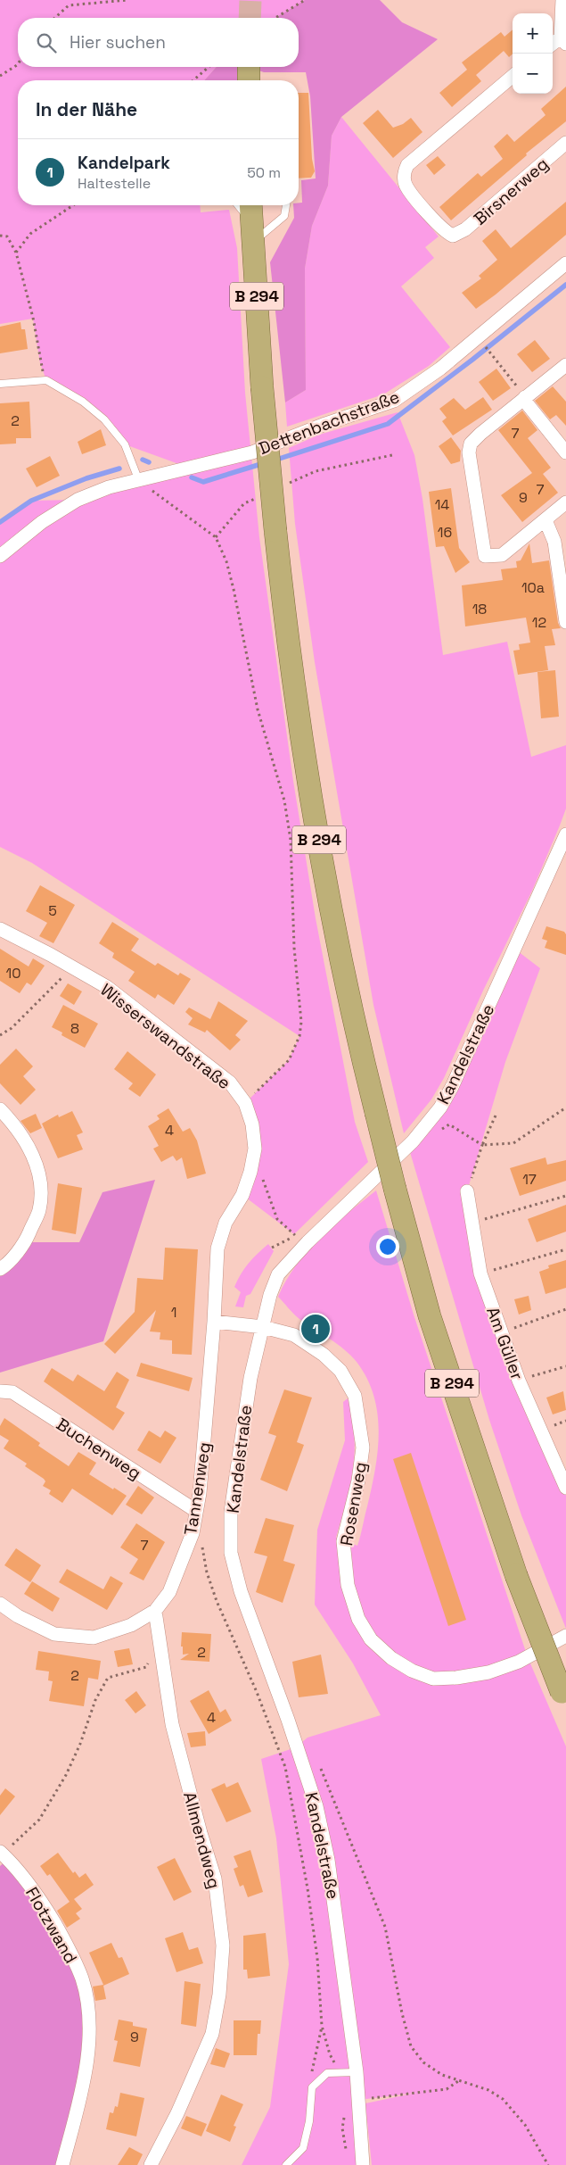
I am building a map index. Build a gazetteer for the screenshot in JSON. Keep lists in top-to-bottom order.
{
  "streets": {
    "highway": ["B 294"],
    "street": [
      "Birsnerweg",
      "Dettenbachstraße",
      "Wisserswandstraße",
      "Kandelstraße",
      "Am Güller",
      "Buchenweg",
      "Tannenweg",
      "Rosenweg",
      "Allmendweg",
      "Flotzwand"
    ]
  },
  "crossings": [
    ["Wisserswandstraße", "Tannenweg"],
    ["Wisserswandstraße", "Rosenweg"],
    ["Kandelstraße", "Rosenweg"],
    ["Buchenweg", "Tannenweg"],
    ["Tannenweg", "Rosenweg"],
    ["Tannenweg", "Allmendweg"]
  ],
  "house_numbers": [
    "2",
    "7",
    "7",
    "9",
    "14",
    "16",
    "10a",
    "18",
    "12",
    "5",
    "10",
    "8",
    "4",
    "17",
    "1",
    "7",
    "2",
    "2",
    "4",
    "9"
  ],
  "page": {
    "map_buttons": ["+", "−"],
    "search": "Hier suchen",
    "heading": "In der Nähe",
    "list": [
      {
        "mark": "1",
        "name": "Kandelpark",
        "note": "Haltestelle",
        "value": "50 m"
      }
    ],
    "pins": "1"
  }
}
